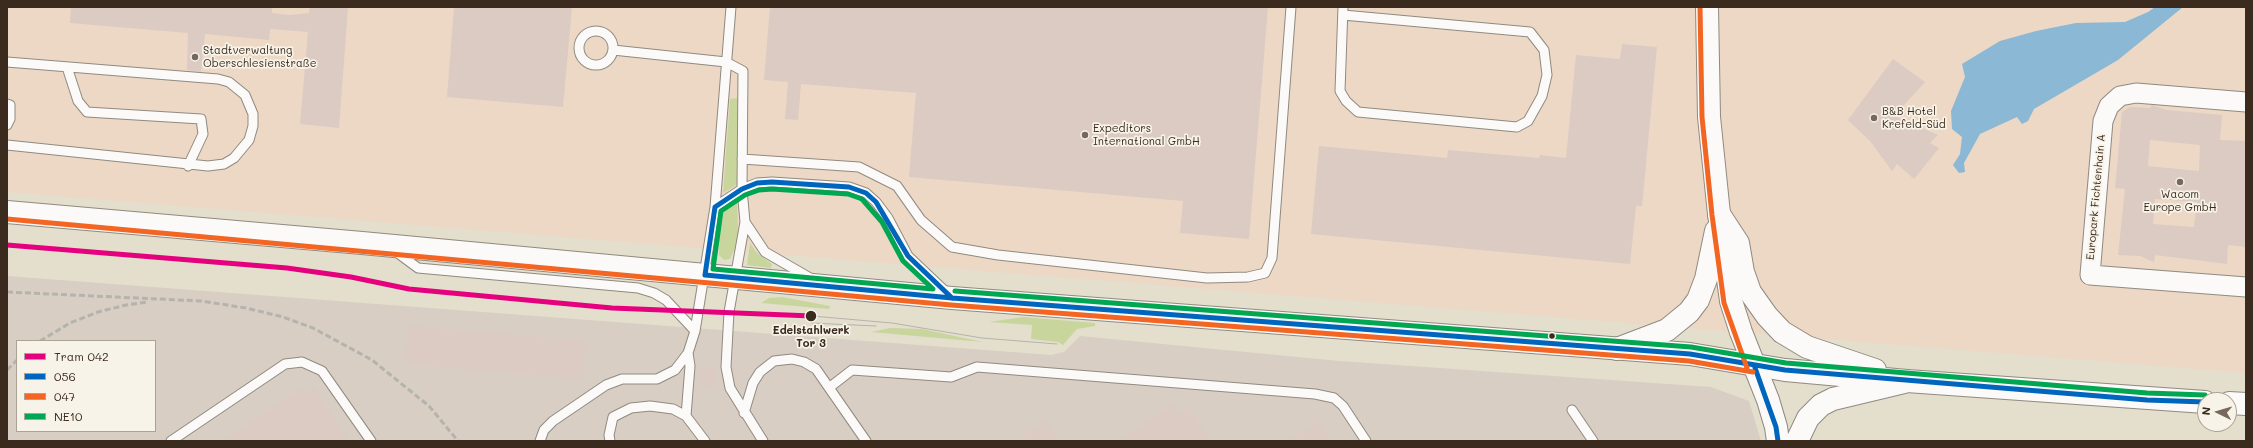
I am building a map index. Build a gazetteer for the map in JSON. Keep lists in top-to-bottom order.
{
  "streets": {
    "street": ["Europark Fichtenhain A"]
  },
  "places": [
    "Stadtverwaltung Oberschlesienstraße",
    "B&B Hotel Krefeld-Süd",
    "Expeditors International GmbH",
    "Wacom Europe GmbH",
    "Edelstahlwerk Tor 3"
  ],
  "lines": [
    "transit line 047",
    "transit line 056",
    "transit line NE10",
    "tram line 042"
  ],
  "legend": [
    "Tram 042",
    "056",
    "047",
    "NE10"
  ],
  "north": "left"
}
